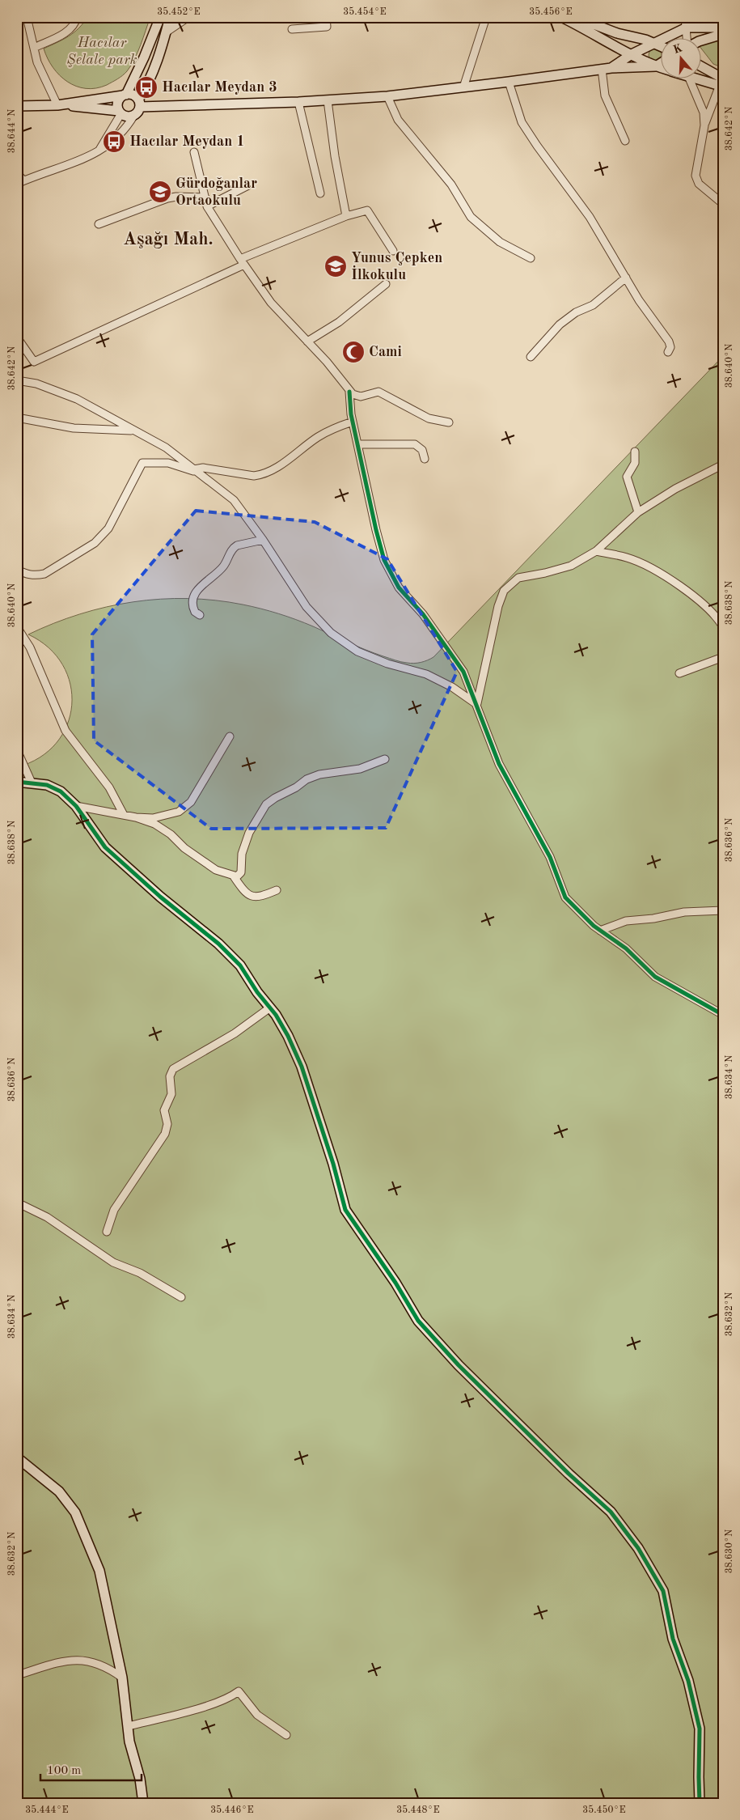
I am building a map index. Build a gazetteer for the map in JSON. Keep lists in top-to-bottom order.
{
  "districts": ["Aşağı Mah."],
  "parks": ["Hacılar Şelale park"],
  "places": {
    "bus stop": ["Hacılar Meydan 3", "Hacılar Meydan 1"],
    "school or university": ["Gürdoğanlar Ortaokulu", "Yunus Çepken İlkokulu"],
    "mosque": ["Cami"]
  },
  "scale_bar": "100 m",
  "north": "top",
  "coordinates": [
    "35.452°E",
    "35.454°E",
    "35.456°E",
    "38.642°N",
    "38.644°N",
    "38.640°N",
    "38.638°N",
    "38.636°N",
    "38.634°N",
    "38.632°N",
    "38.630°N",
    "35.444°E",
    "35.446°E",
    "35.448°E",
    "35.450°E"
  ]
}
